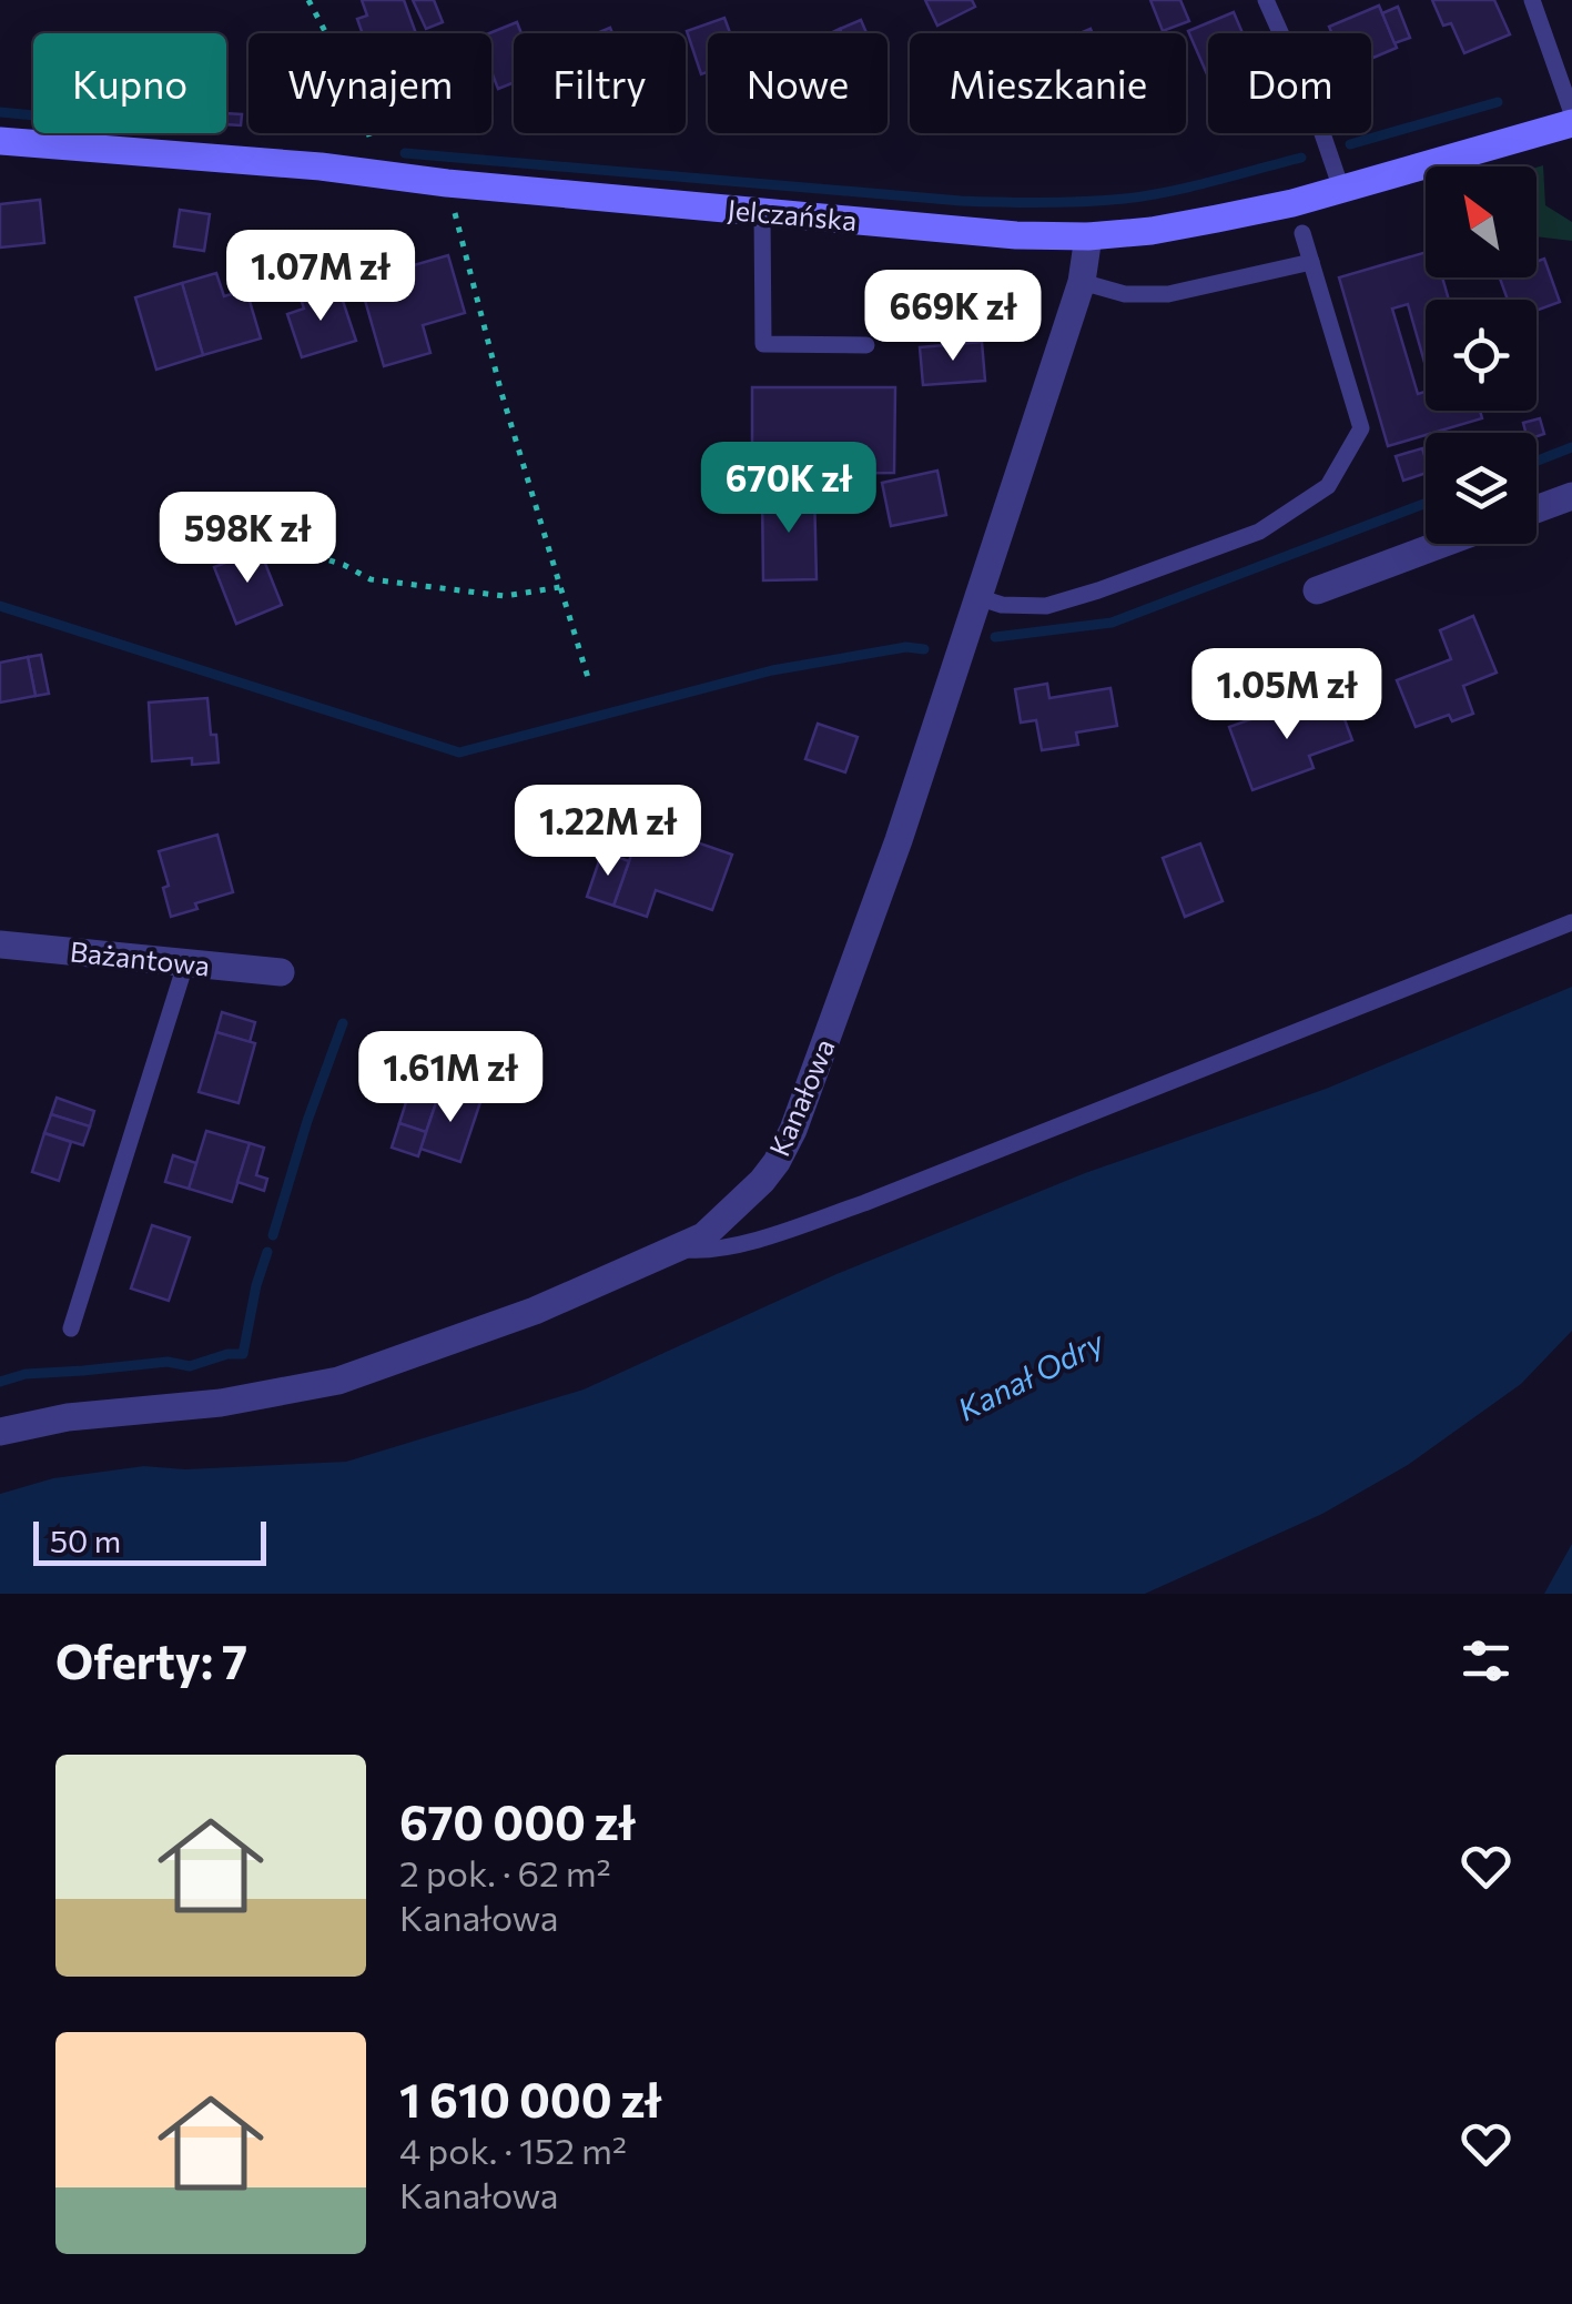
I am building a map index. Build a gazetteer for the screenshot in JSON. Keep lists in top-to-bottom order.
{
  "streets": {
    "main road": ["Jelczańska"],
    "street": ["Bażantowa", "Kanałowa"]
  },
  "crossings": [
    ["Jelczańska", "Kanałowa"]
  ],
  "water": ["Kanał Odry"],
  "scale_bar": "50 m",
  "north": "top left",
  "page": {
    "chip": [
      "Kupno",
      "Wynajem",
      "Filtry",
      "Nowe",
      "Mieszkanie",
      "Dom"
    ],
    "price": [
      "1.07M zł",
      "669K zł",
      "670K zł",
      "598K zł",
      "1.05M zł",
      "1.22M zł",
      "1.61M zł"
    ],
    "scale": "50 m",
    "heading": "Oferty: 7",
    "list": [
      {
        "name": "670 000 zł",
        "note": "2 pok. · 62 m² · Kanałowa"
      },
      {
        "name": "1 610 000 zł",
        "note": "4 pok. · 152 m² · Kanałowa"
      }
    ]
  }
}
